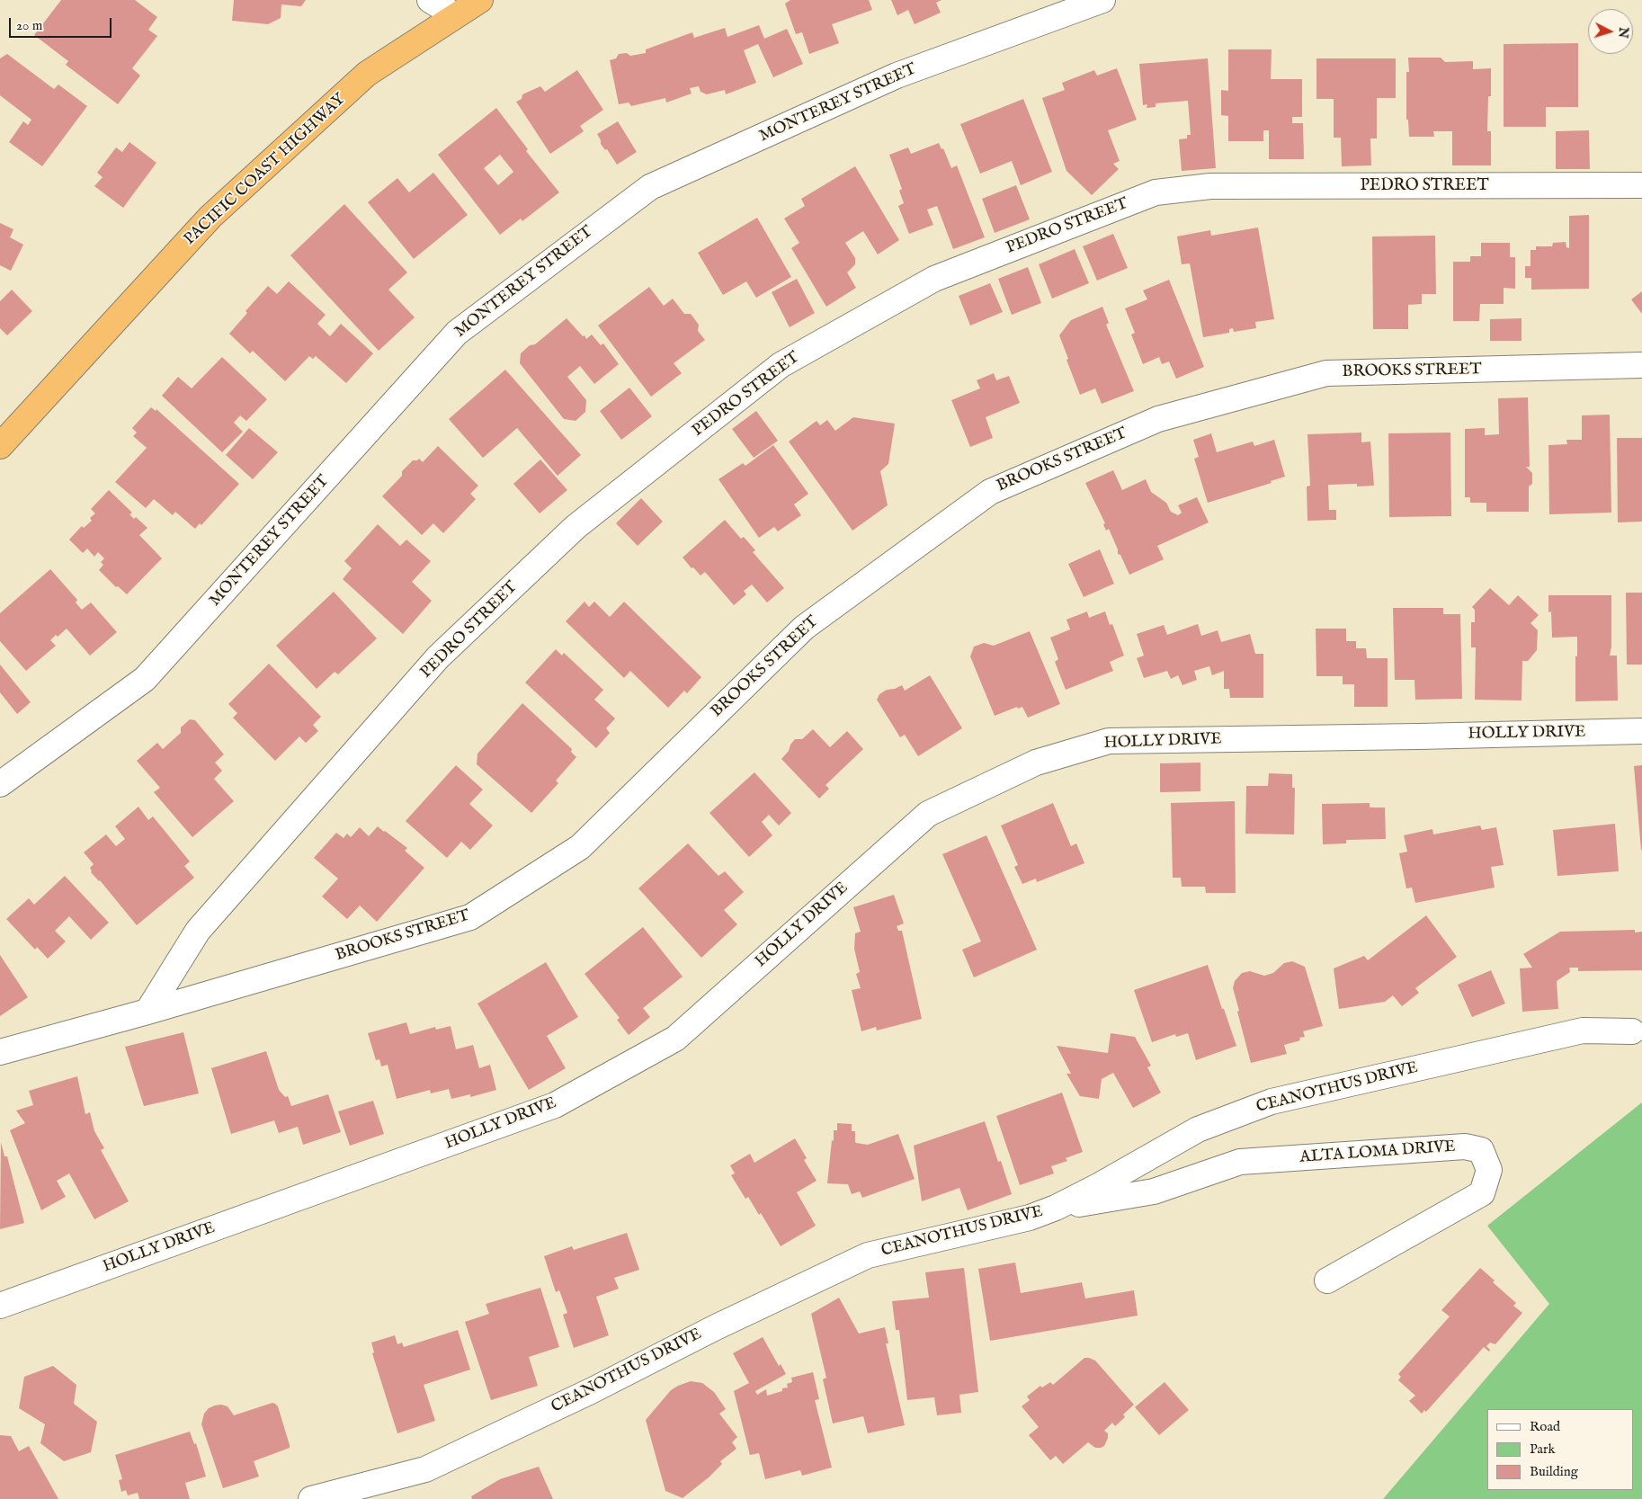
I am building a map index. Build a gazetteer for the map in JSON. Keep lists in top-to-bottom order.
{
  "streets": {
    "highway": ["PACIFIC COAST HIGHWAY"],
    "street": [
      "MONTEREY STREET",
      "PEDRO STREET",
      "BROOKS STREET",
      "HOLLY DRIVE",
      "CEANOTHUS DRIVE",
      "ALTA LOMA DRIVE"
    ]
  },
  "crossings": [
    ["PEDRO STREET", "BROOKS STREET"],
    ["CEANOTHUS DRIVE", "ALTA LOMA DRIVE"]
  ],
  "legend": ["Road", "Park", "Building"],
  "scale_bar": "20 m",
  "north": "right"
}
